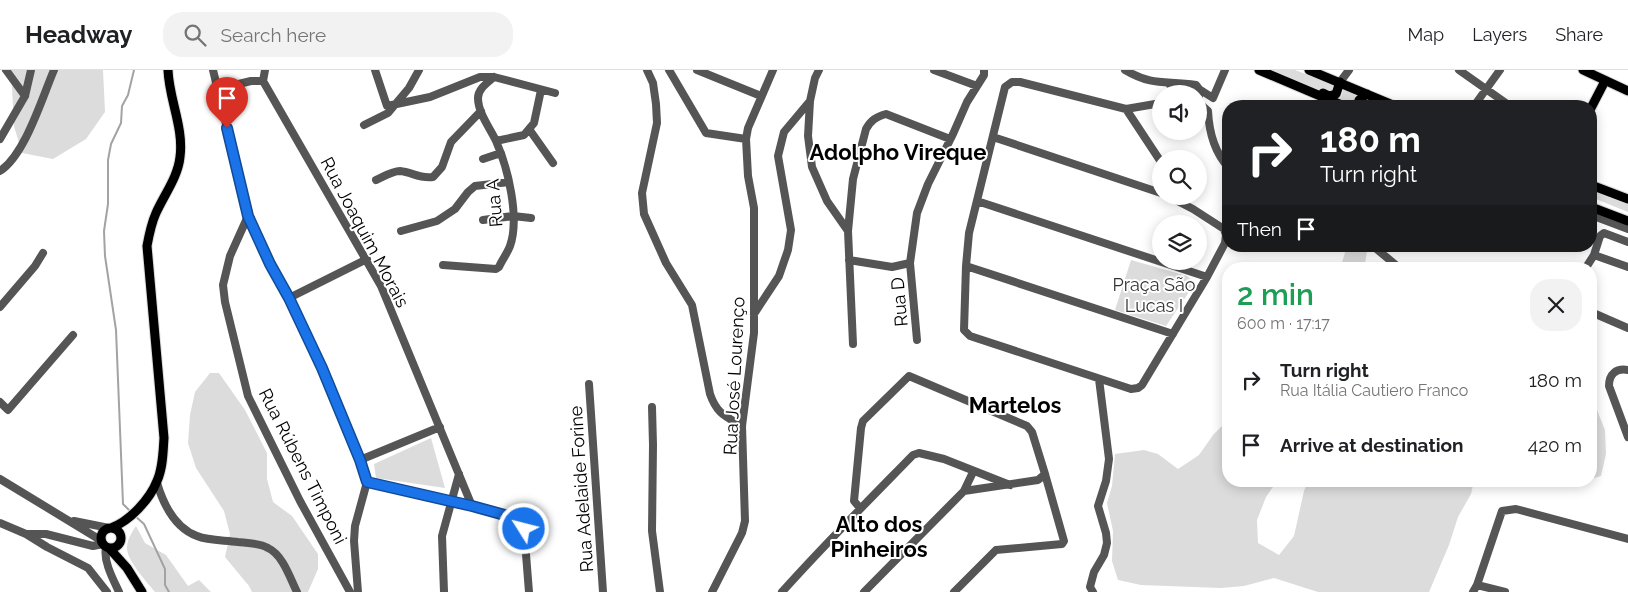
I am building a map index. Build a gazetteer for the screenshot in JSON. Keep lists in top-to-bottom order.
{
  "streets": {
    "street": [
      "Rua A",
      "Rua Joaquim Morais",
      "Rua D",
      "Rua José Lourenço",
      "Rua Rúbens Timponi",
      "Rua Adelaide Forine"
    ]
  },
  "districts": ["Adolpho Vireque", "Martelos", "Alto dos Pinheiros"],
  "parks": ["Praça São Lucas I"],
  "page": {
    "header": "Headway",
    "search": "Search here",
    "nav": ["Map", "Layers", "Share"],
    "turn": ["180 m", "Turn right"],
    "then": "Then",
    "heading": ["2 min", "600 m · 17:17"],
    "list": [
      {
        "name": "Turn right",
        "note": "Rua Itália Cautiero Franco",
        "value": "180 m"
      },
      {
        "name": "Arrive at destination",
        "value": "420 m"
      }
    ]
  }
}
